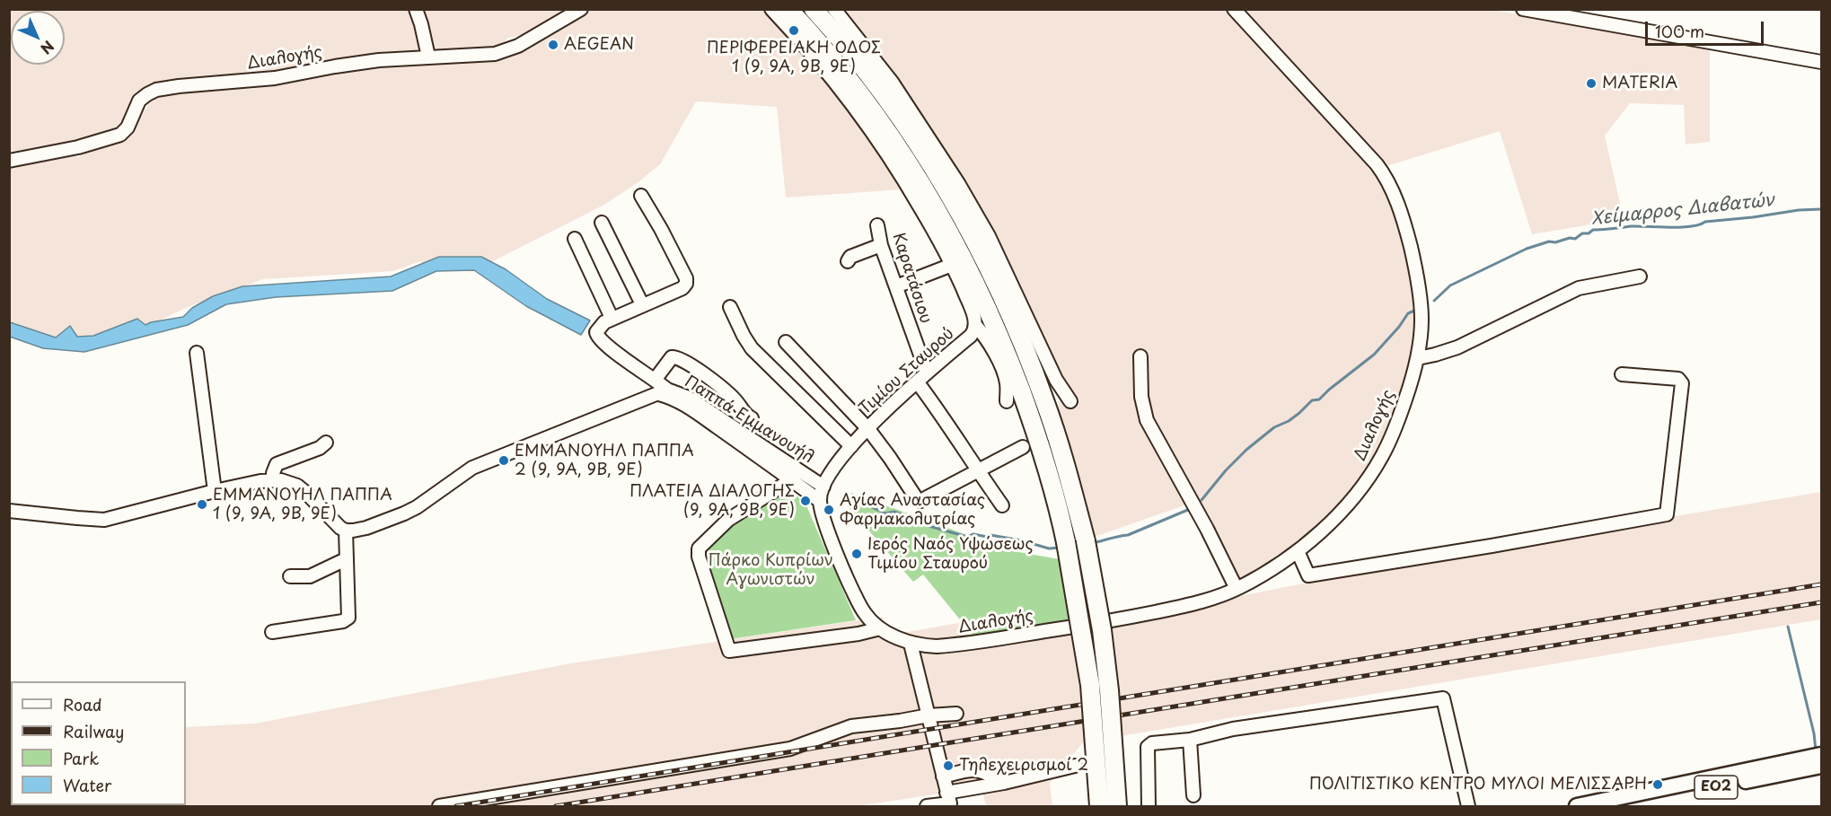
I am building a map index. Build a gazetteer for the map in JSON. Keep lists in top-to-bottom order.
{
  "streets": {
    "main road": ["ΕΟ2"],
    "street": [
      "Διαλογής",
      "Καρατάσιου",
      "Τιμίου Σταυρού",
      "Παππά Εμμανουήλ"
    ]
  },
  "crossings": [
    ["Διαλογής", "Τιμίου Σταυρού"],
    ["Καρατάσιου", "Τιμίου Σταυρού"],
    ["Τιμίου Σταυρού", "Παππά Εμμανουήλ"]
  ],
  "water": ["Χείμαρρος Διαβατών"],
  "parks": ["Πάρκο Κυπρίων Αγωνιστών"],
  "places": [
    "ΠΕΡΙΦΕΡΕΙΑΚΗ ΟΔΟΣ 1 (9, 9Α, 9Β, 9Ε)",
    "AEGEAN",
    "MATERIA",
    "ΕΜΜΑΝΟΥΗΛ ΠΑΠΠΑ 2 (9, 9Α, 9Β, 9Ε)",
    "ΠΛΑΤΕΙΑ ΔΙΑΛΟΓΗΣ (9, 9Α, 9Β, 9Ε)",
    "ΕΜΜΑΝΟΥΗΛ ΠΑΠΠΑ 1 (9, 9Α, 9Β, 9Ε)",
    "Αγίας Αναστασίας Φαρμακολυτρίας",
    "Ιερός Ναός Υψώσεως Τιμίου Σταυρού",
    "Τηλεχειρισμοί 2",
    "ΠΟΛΙΤΙΣΤΙΚΟ ΚΕΝΤΡΟ ΜΥΛΟΙ ΜΕΛΙΣΣΑΡΗ"
  ],
  "legend": [
    "Road",
    "Railway",
    "Park",
    "Water"
  ],
  "scale_bar": "100 m",
  "north": "bottom right"
}
